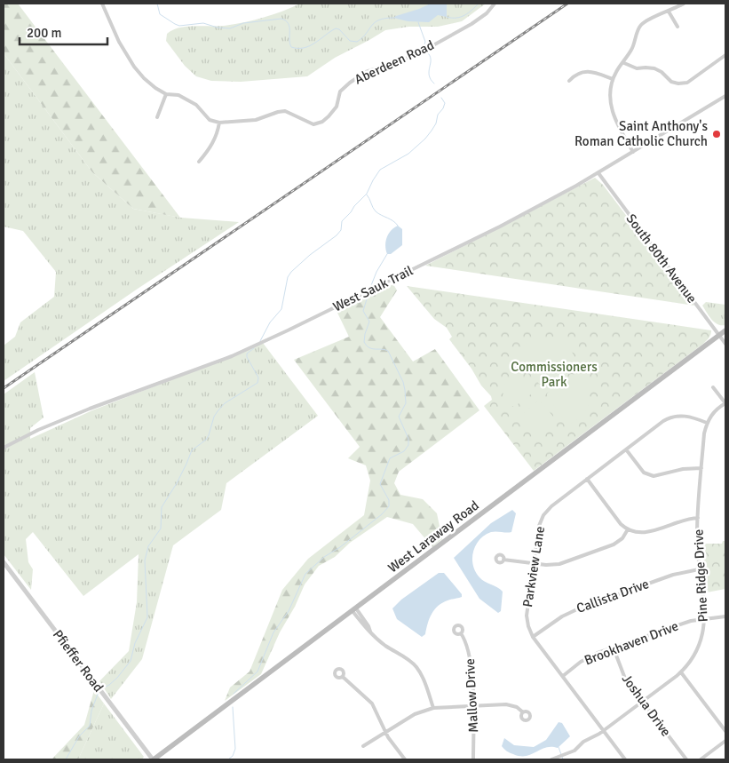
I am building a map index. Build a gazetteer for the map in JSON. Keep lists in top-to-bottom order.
{
  "streets": {
    "main road": ["West Laraway Road"],
    "street": [
      "Aberdeen Road",
      "South 80th Avenue",
      "West Sauk Trail",
      "Parkview Lane",
      "Pine Ridge Drive",
      "Callista Drive",
      "Brookhaven Drive",
      "Pfieffer Road",
      "Mallow Drive",
      "Joshua Drive"
    ]
  },
  "crossings": [
    ["South 80th Avenue", "West Sauk Trail"],
    ["South 80th Avenue", "West Laraway Road"],
    ["West Laraway Road", "Pfieffer Road"],
    ["Parkview Lane", "Pine Ridge Drive"],
    ["Parkview Lane", "Callista Drive"],
    ["Parkview Lane", "Brookhaven Drive"],
    ["Pine Ridge Drive", "Callista Drive"],
    ["Pine Ridge Drive", "Brookhaven Drive"],
    ["Pine Ridge Drive", "Joshua Drive"],
    ["Brookhaven Drive", "Joshua Drive"]
  ],
  "parks": ["Commissioners Park"],
  "places": ["Saint Anthony's Roman Catholic Church"],
  "scale_bar": "200 m"
}
